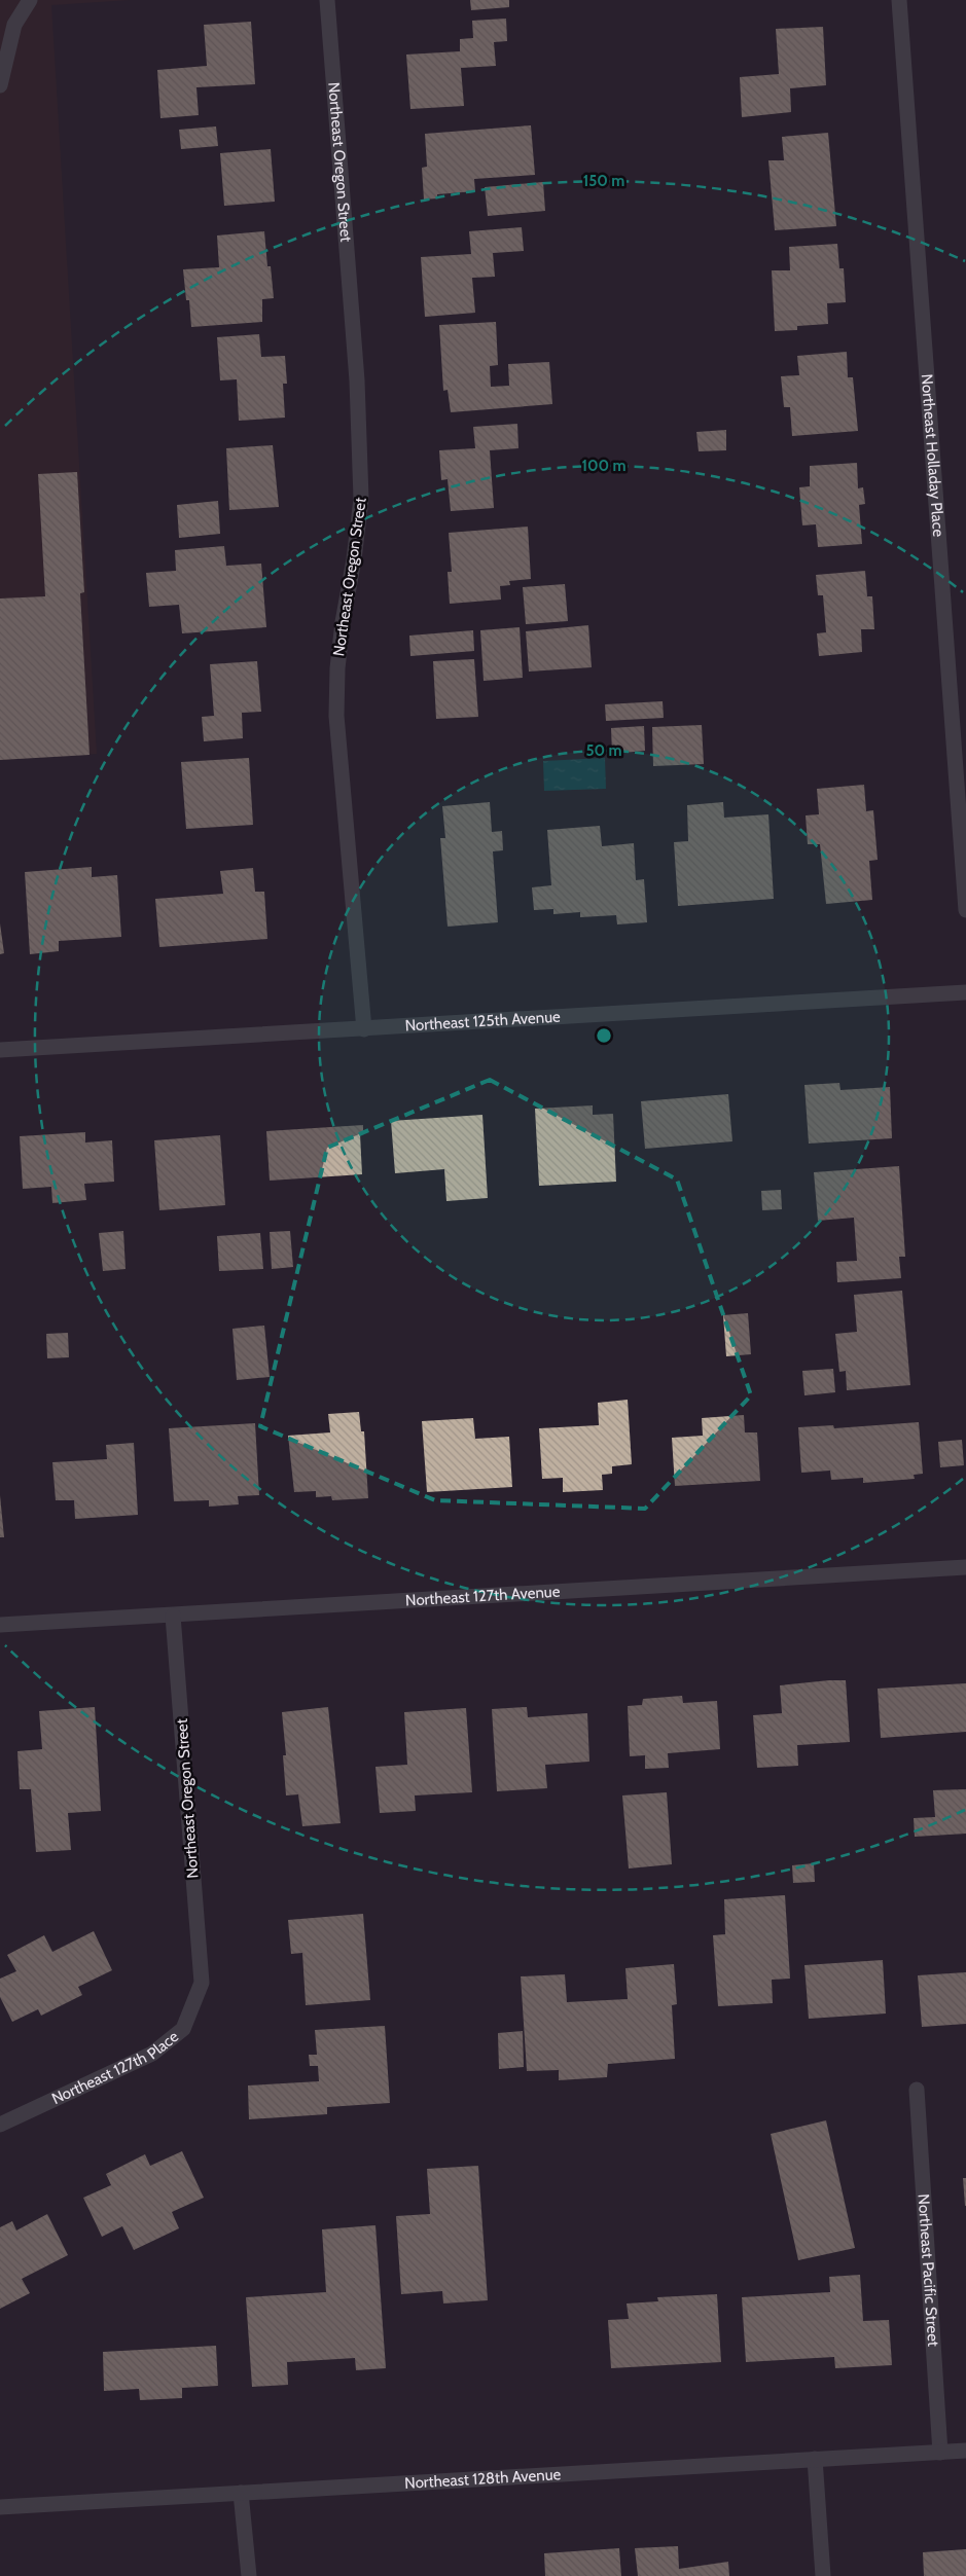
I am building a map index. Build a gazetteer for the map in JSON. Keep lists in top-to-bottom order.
{
  "streets": {
    "street": [
      "Northeast Oregon Street",
      "Northeast Holladay Place",
      "Northeast 125th Avenue",
      "Northeast 127th Avenue",
      "Northeast 127th Place",
      "Northeast Pacific Street",
      "Northeast 128th Avenue"
    ]
  },
  "crossings": [
    ["Northeast Oregon Street", "Northeast 125th Avenue"],
    ["Northeast Oregon Street", "Northeast 127th Avenue"],
    ["Northeast Oregon Street", "Northeast 127th Place"],
    ["Northeast Pacific Street", "Northeast 128th Avenue"]
  ],
  "rings": ["150 m", "100 m", "50 m"]
}
